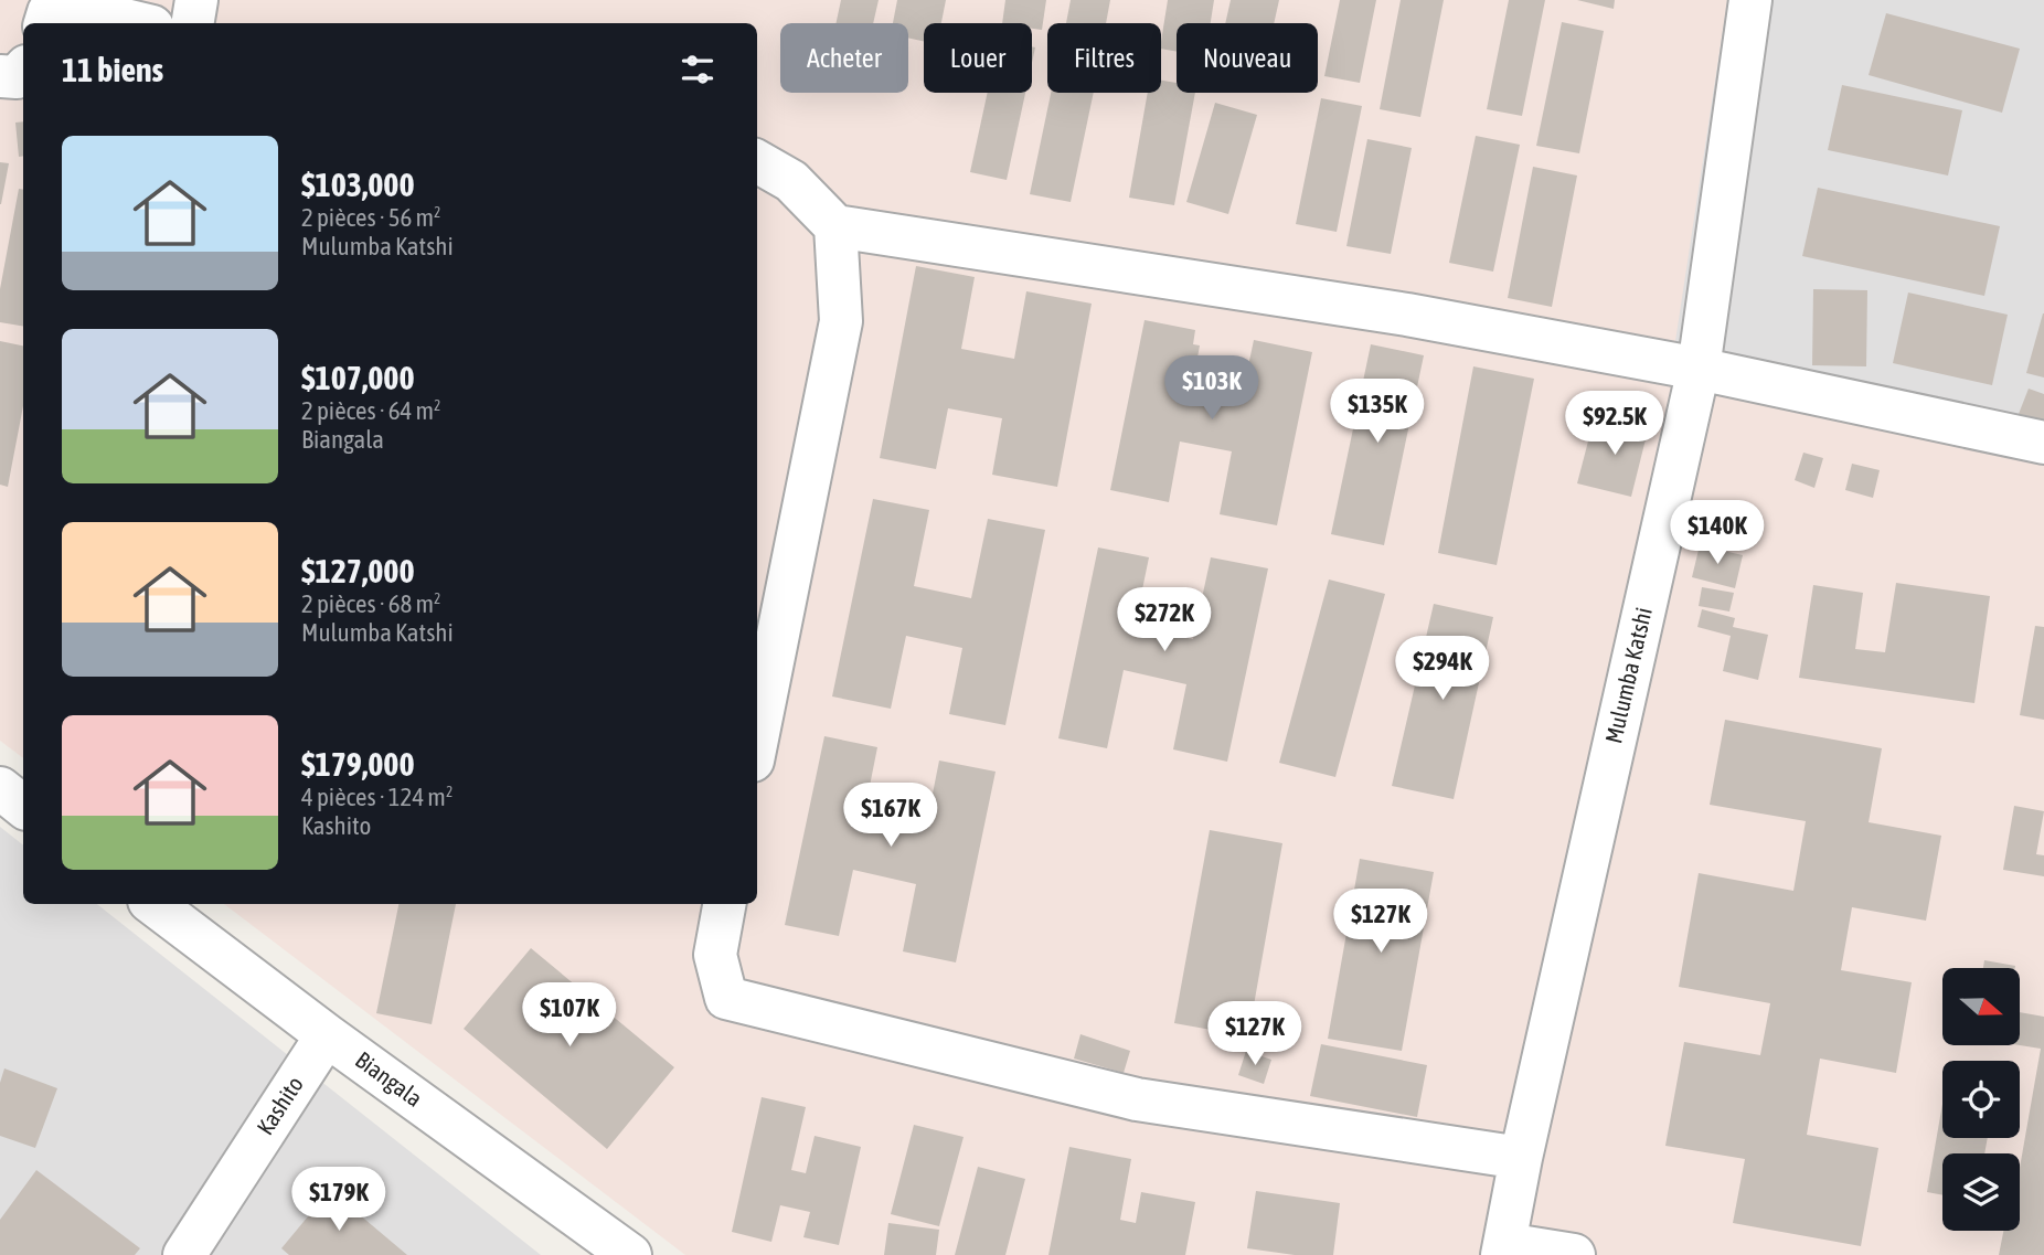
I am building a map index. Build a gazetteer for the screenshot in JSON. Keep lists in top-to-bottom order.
{
  "streets": {
    "street": ["Mulumba Katshi", "Biangala", "Kashito"]
  },
  "crossings": [
    ["Biangala", "Kashito"]
  ],
  "north": "right",
  "page": {
    "chip": [
      "Acheter",
      "Louer",
      "Filtres",
      "Nouveau"
    ],
    "heading": "11 biens",
    "list": [
      {
        "name": "$103,000",
        "note": "2 pièces · 56 m² · Mulumba Katshi"
      },
      {
        "name": "$107,000",
        "note": "2 pièces · 64 m² · Biangala"
      },
      {
        "name": "$127,000",
        "note": "2 pièces · 68 m² · Mulumba Katshi"
      },
      {
        "name": "$179,000",
        "note": "4 pièces · 124 m² · Kashito"
      }
    ],
    "price": [
      "$103K",
      "$135K",
      "$92.5K",
      "$140K",
      "$272K",
      "$294K",
      "$167K",
      "$127K",
      "$107K",
      "$127K",
      "$179K"
    ]
  }
}
